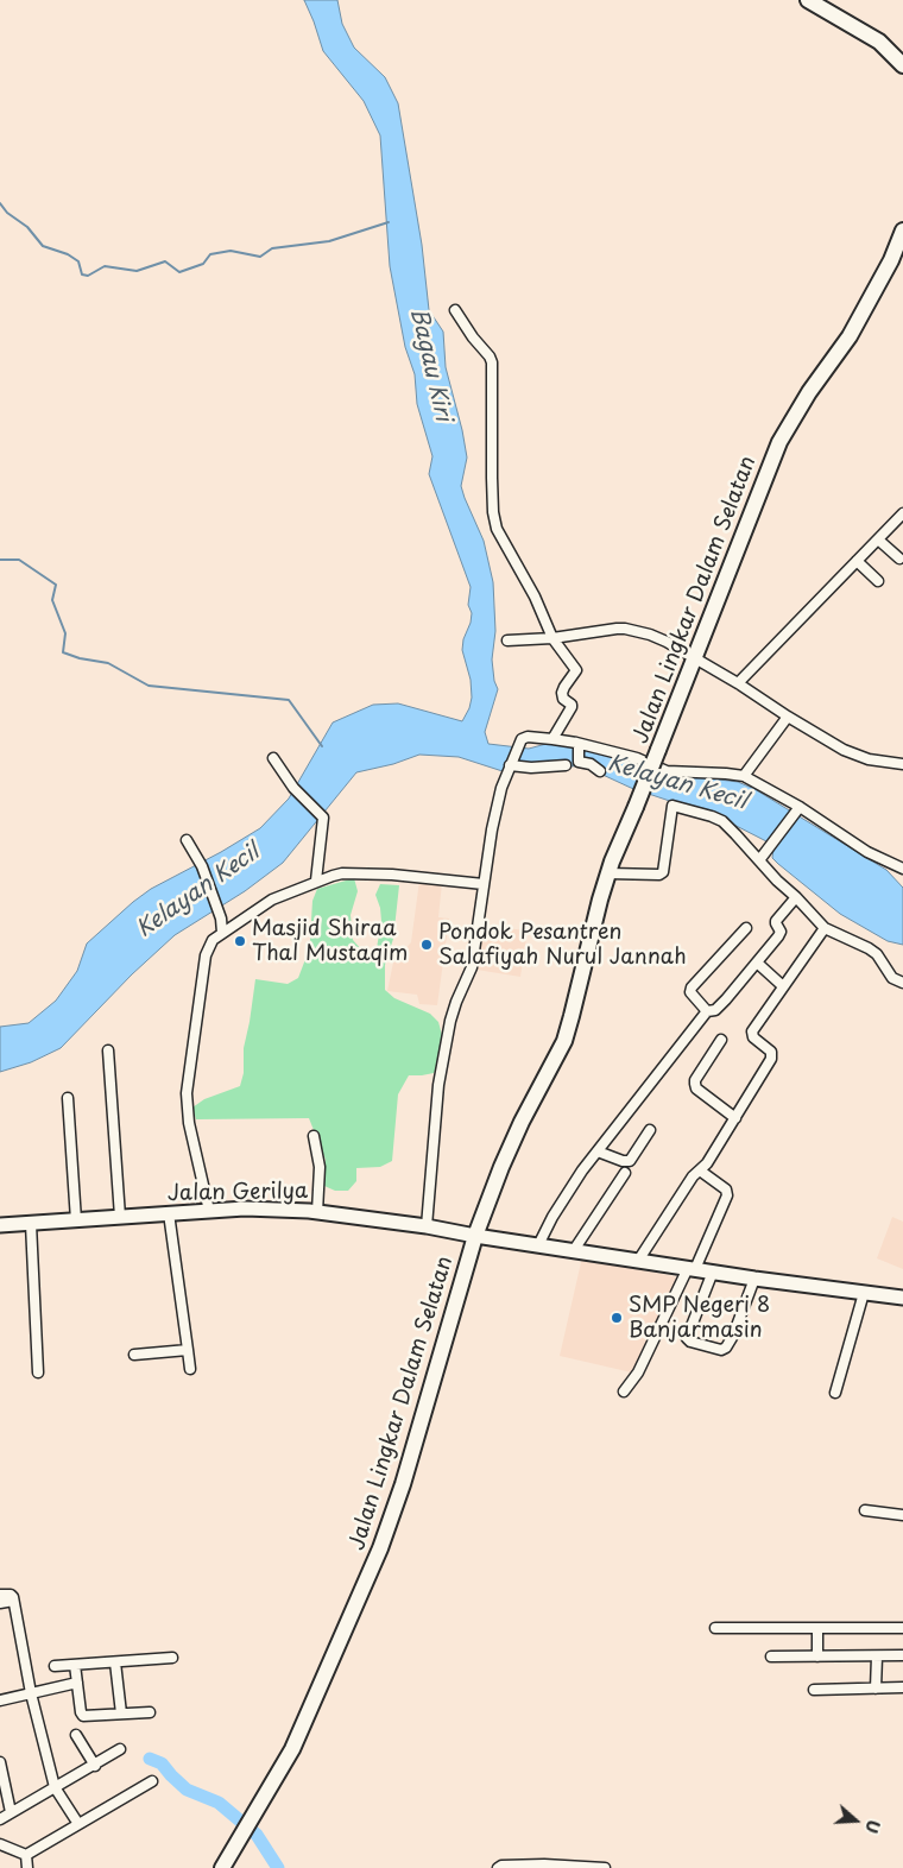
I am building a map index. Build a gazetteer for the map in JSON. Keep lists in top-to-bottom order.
{
  "streets": {
    "main road": ["Jalan Lingkar Dalam Selatan"],
    "street": ["Jalan Gerilya"]
  },
  "crossings": [
    ["Jalan Lingkar Dalam Selatan", "Jalan Gerilya"]
  ],
  "water": ["Bagau Kiri", "Kelayan Kecil"],
  "places": ["Masjid Shiraa Thal Mustaqim", "Pondok Pesantren Salafiyah Nurul Jannah", "SMP Negeri 8 Banjarmasin"],
  "north": "right"
}
